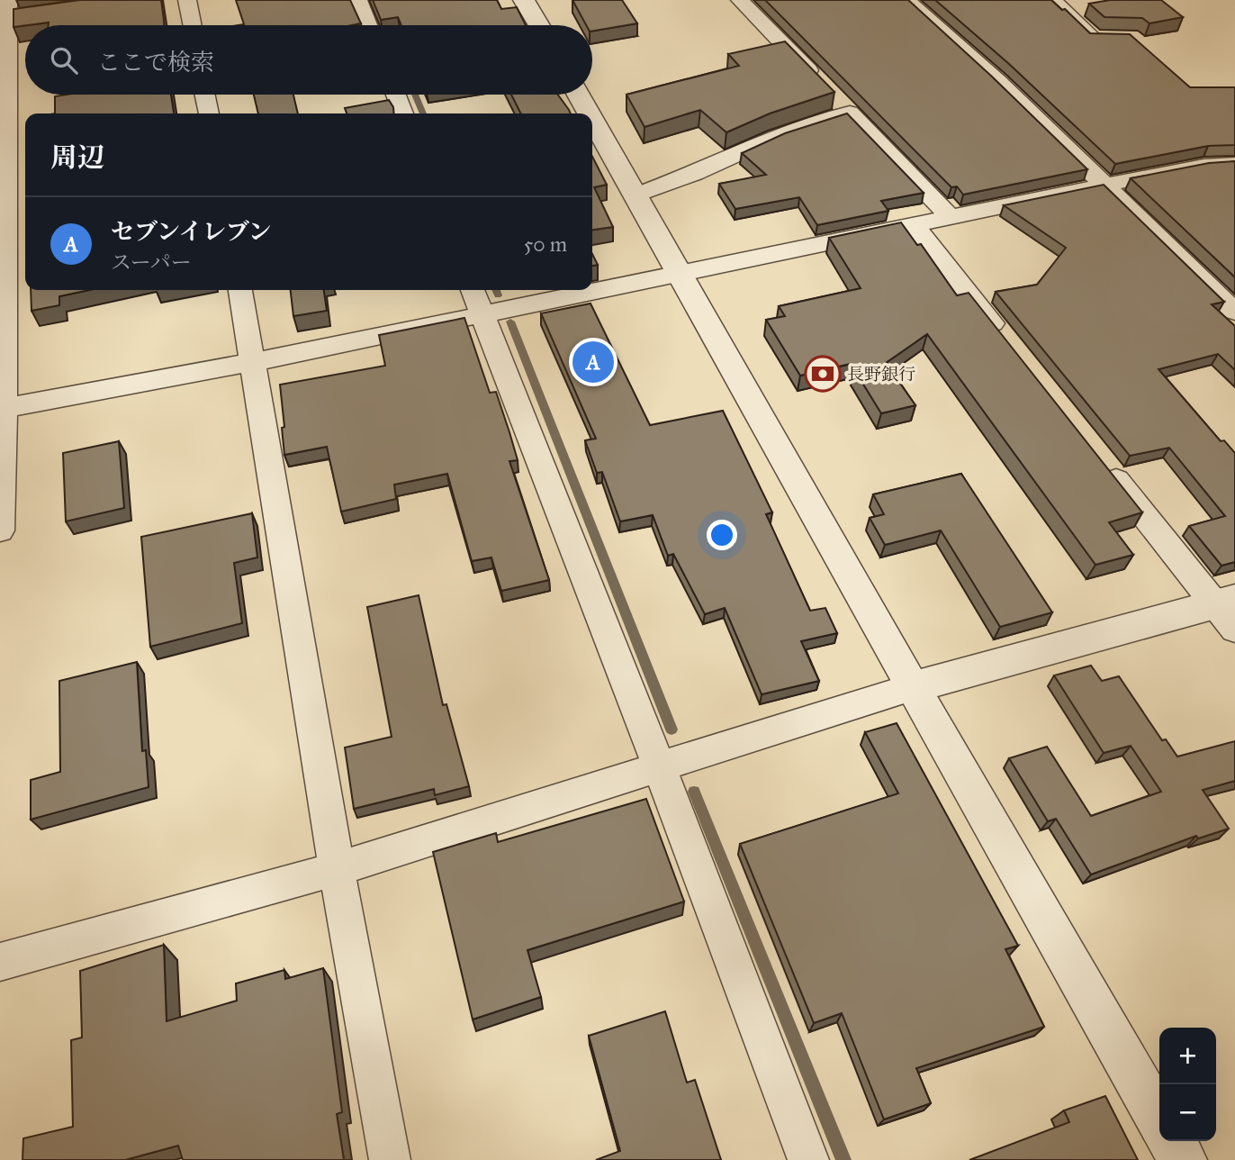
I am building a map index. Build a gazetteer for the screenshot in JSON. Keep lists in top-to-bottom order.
{
  "places": {
    "bank": ["長野銀行"]
  },
  "page": {
    "search": "ここで検索",
    "heading": "周辺",
    "list": [
      {
        "mark": "A",
        "name": "セブンイレブン",
        "note": "スーパー",
        "value": "50 m"
      }
    ],
    "pins": "A",
    "map_buttons": ["+", "−"]
  }
}
